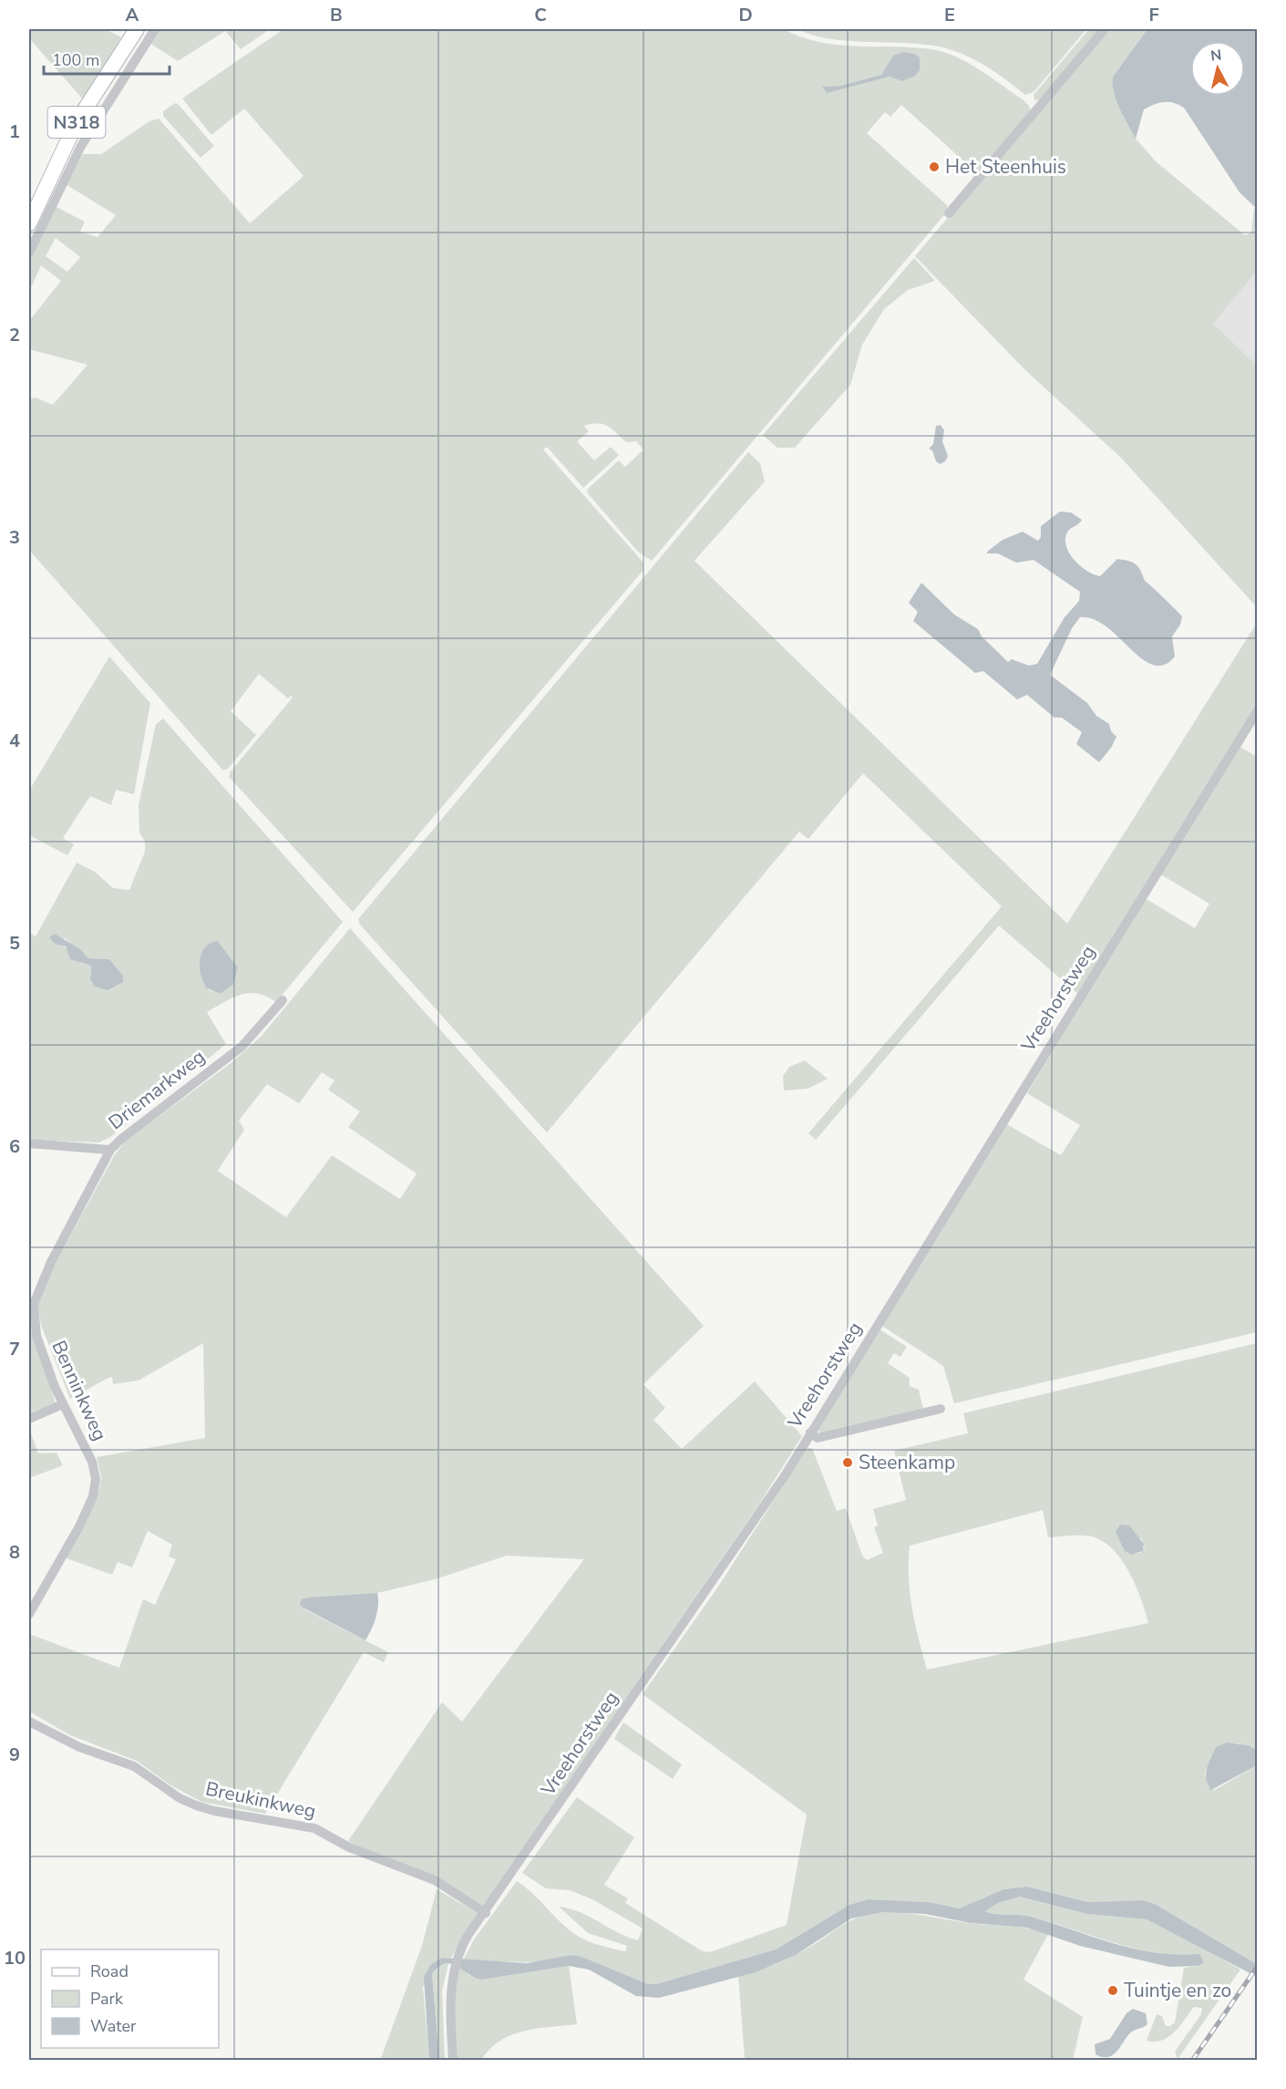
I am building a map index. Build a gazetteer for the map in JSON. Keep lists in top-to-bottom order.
{
  "streets": {
    "main road": ["N318"],
    "street": [
      "Vreehorstweg",
      "Driemarkweg",
      "Benninkweg",
      "Breukinkweg"
    ]
  },
  "crossings": [
    ["Vreehorstweg", "Breukinkweg"],
    ["Driemarkweg", "Benninkweg"]
  ],
  "places": ["Het Steenhuis", "Steenkamp", "Tuintje en zo"],
  "legend": ["Road", "Park", "Water"],
  "scale_bar": "100 m",
  "north": "top",
  "grid": {
    "columns": [
      "A",
      "B",
      "C",
      "D",
      "E",
      "F"
    ],
    "rows": [
      "1",
      "2",
      "3",
      "4",
      "5",
      "6",
      "7",
      "8",
      "9",
      "10"
    ]
  }
}
